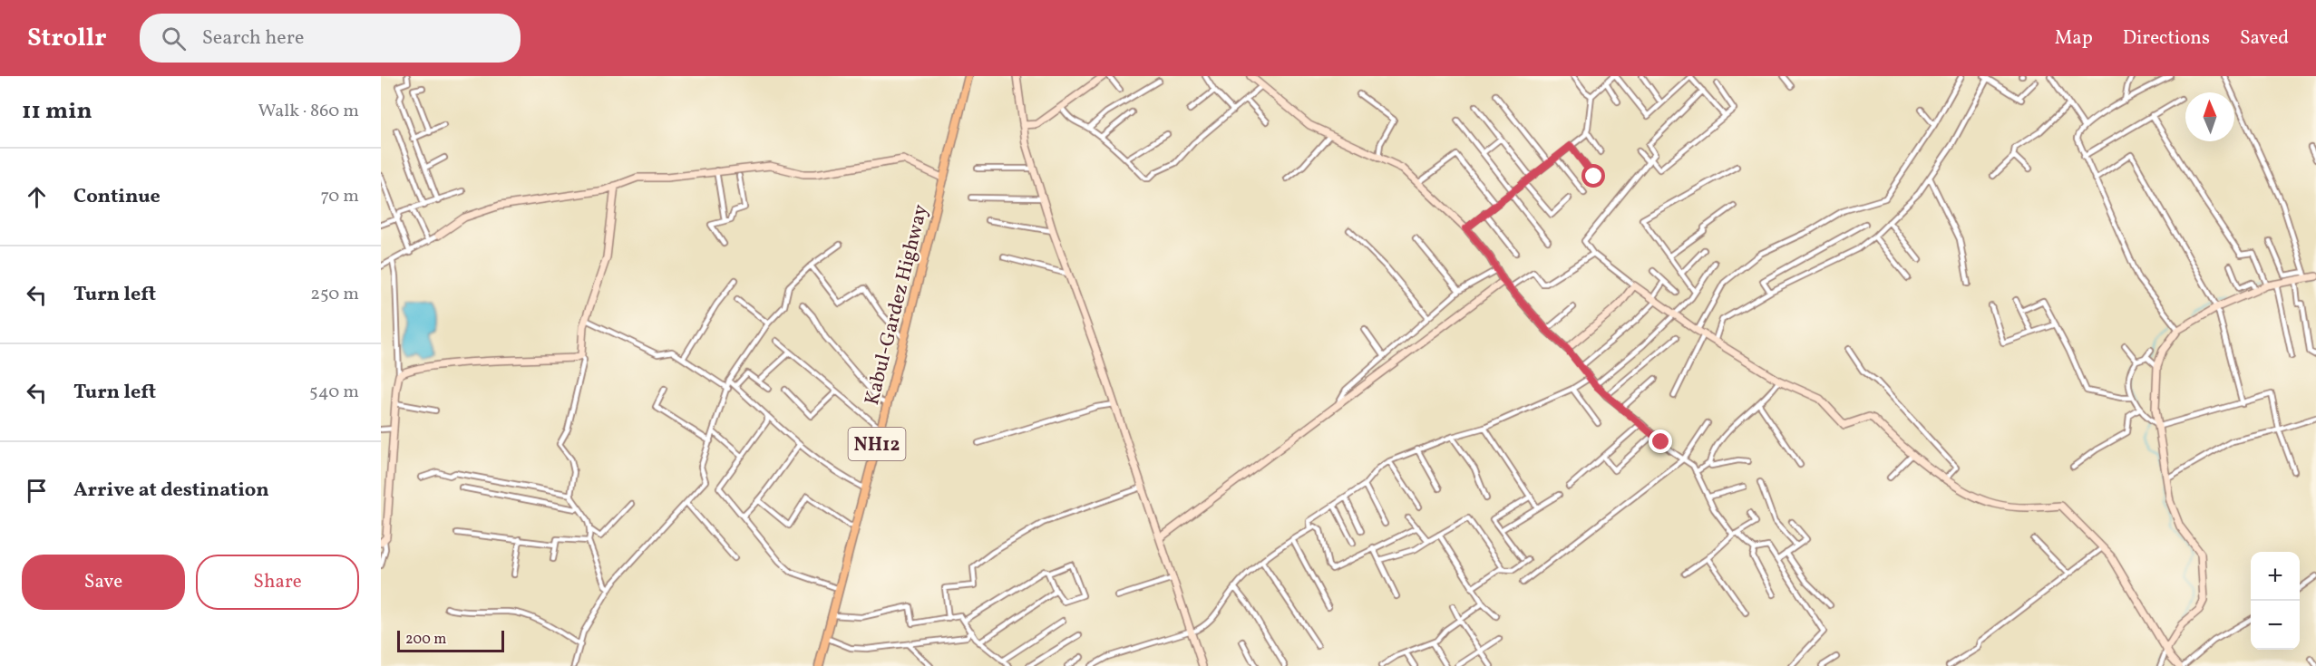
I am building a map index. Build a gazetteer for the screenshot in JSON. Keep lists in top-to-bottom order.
{
  "streets": {
    "highway": ["Kabul-Gardez Highway", "NH12"]
  },
  "scale_bar": "200 m",
  "north": "top",
  "page": {
    "header": "Strollr",
    "search": "Search here",
    "nav": ["Map", "Directions", "Saved"],
    "heading": ["11 min", "Walk · 860 m"],
    "list": [
      ["Continue", "70 m"],
      ["Turn left", "250 m"],
      ["Turn left", "540 m"],
      "Arrive at destination"
    ],
    "buttons": ["Save", "Share"],
    "map_buttons": ["+", "−"],
    "scale": "200 m"
  }
}
